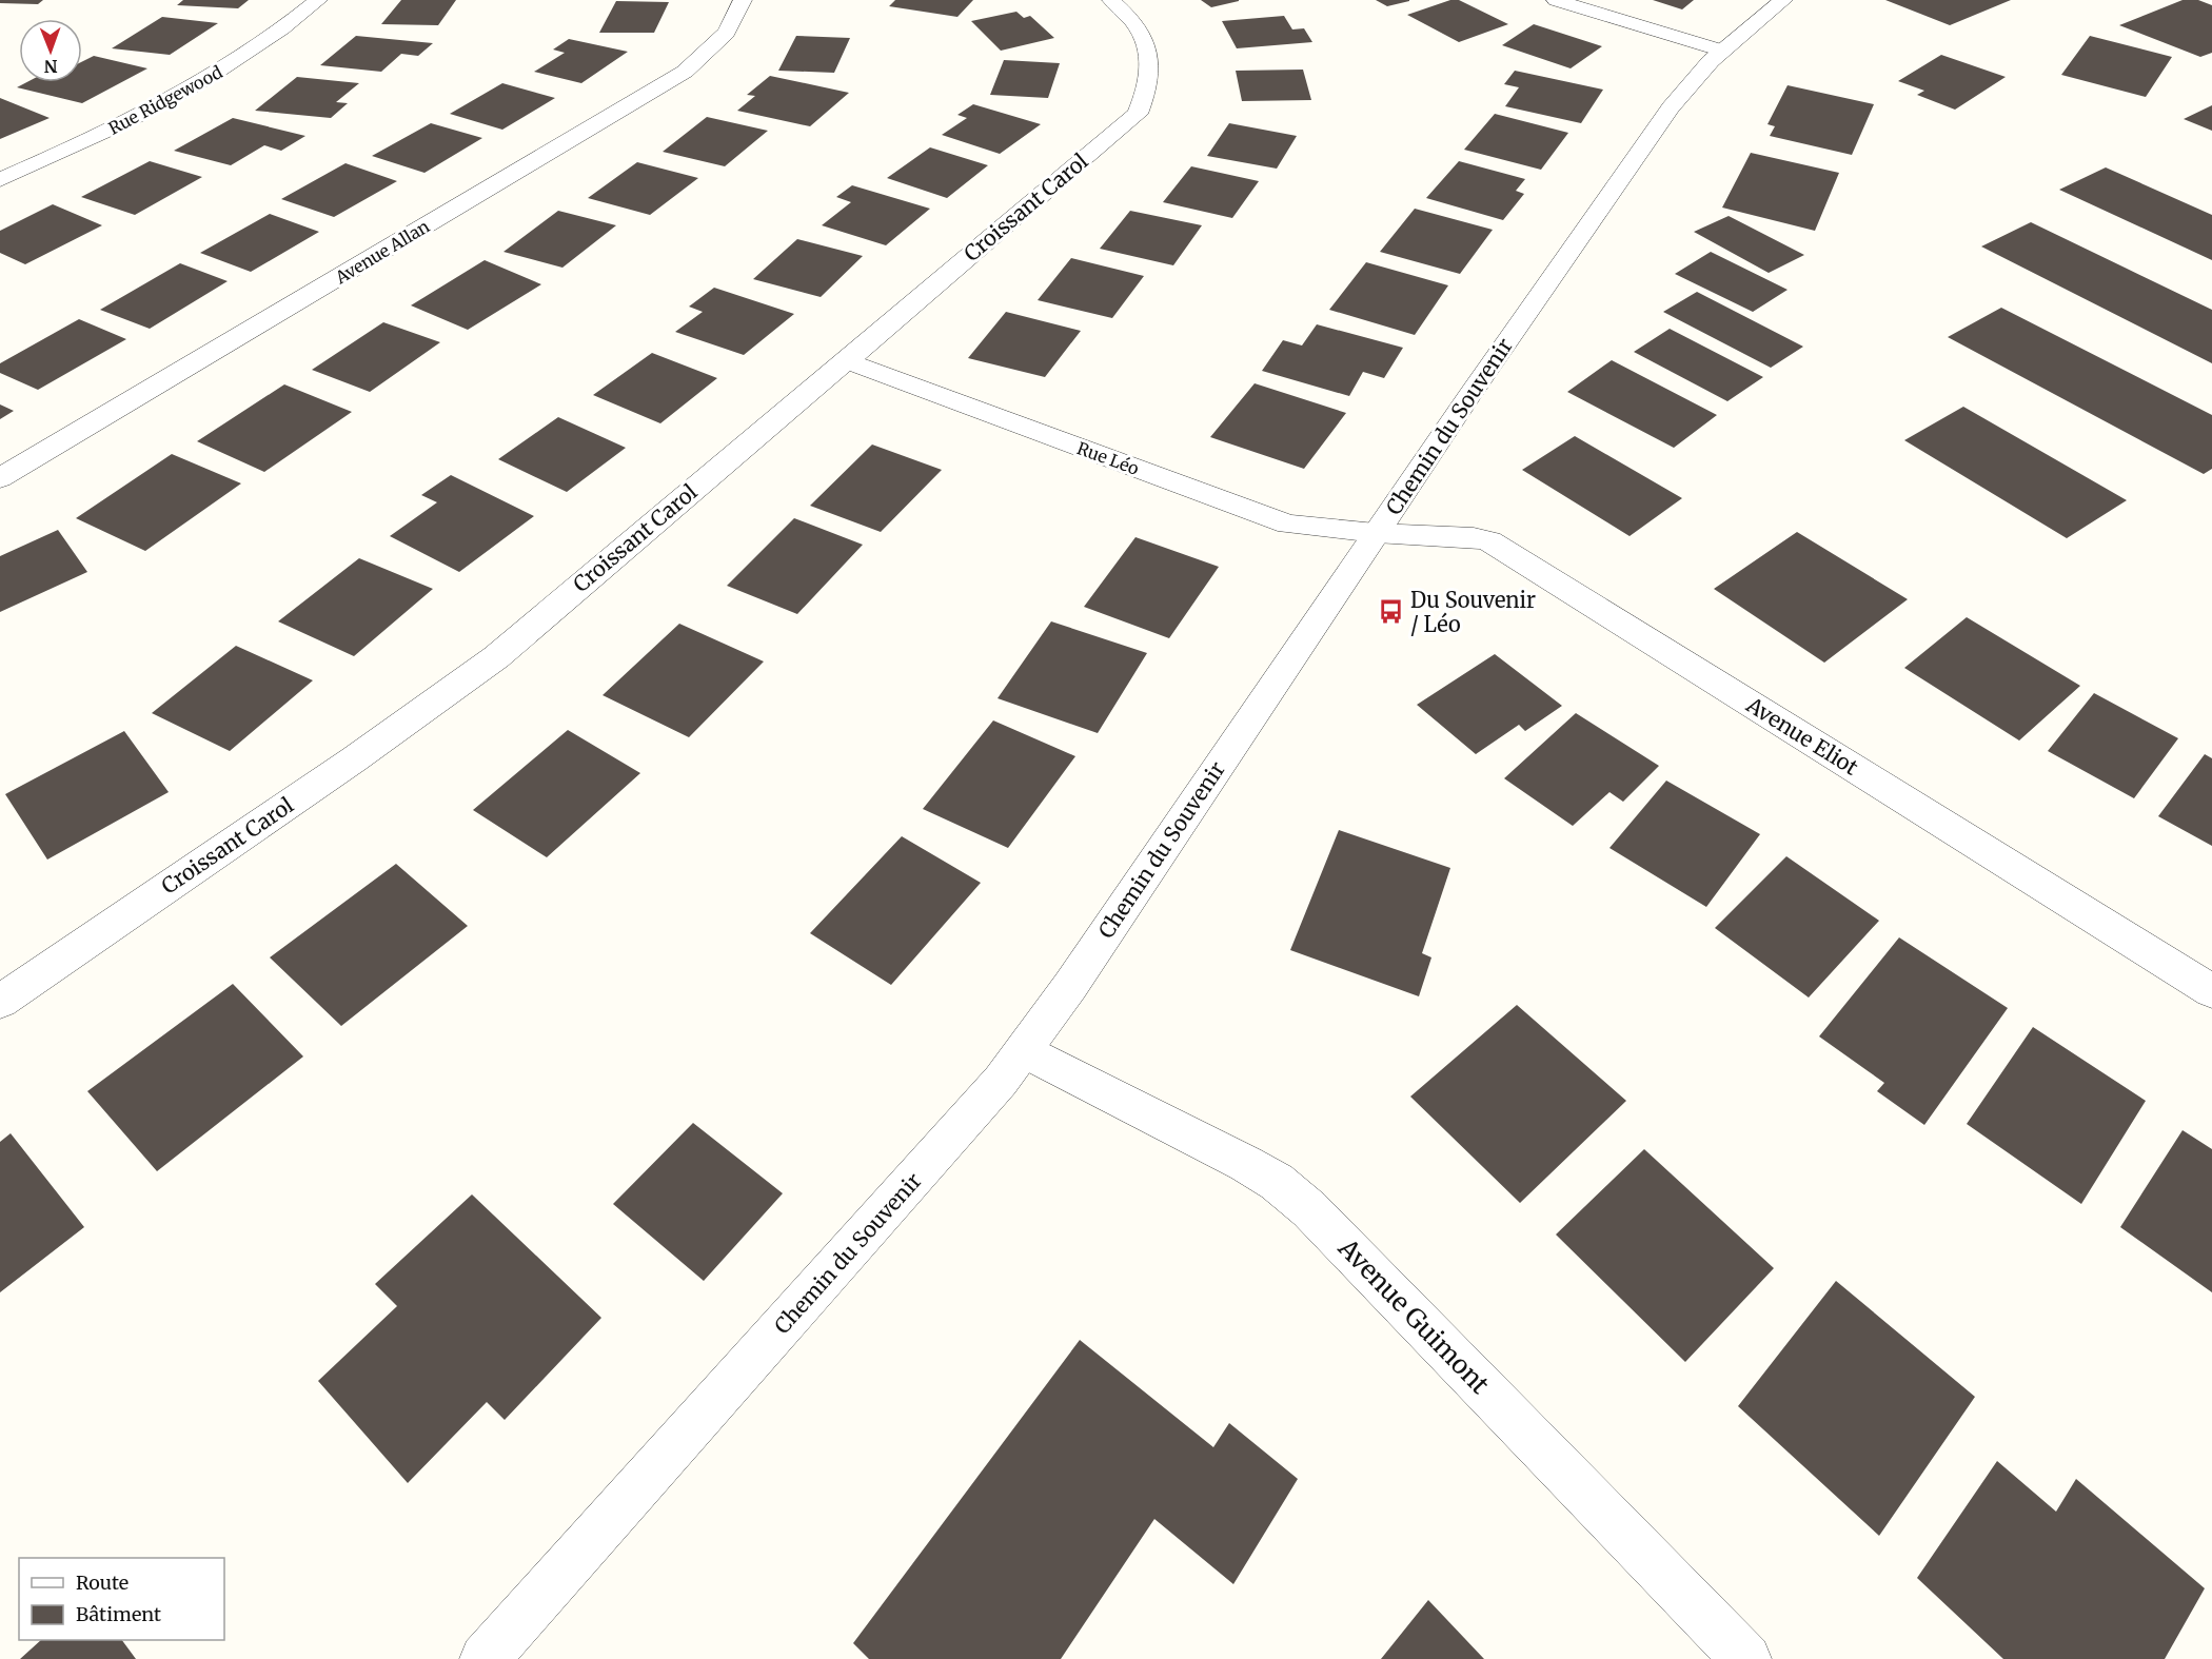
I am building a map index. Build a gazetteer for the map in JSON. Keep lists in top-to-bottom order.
{
  "streets": {
    "street": [
      "Rue Ridgewood",
      "Croissant Carol",
      "Avenue Allan",
      "Chemin du Souvenir",
      "Rue Léo",
      "Avenue Eliot",
      "Avenue Guimont"
    ]
  },
  "crossings": [
    ["Croissant Carol", "Rue Léo"],
    ["Chemin du Souvenir", "Rue Léo"],
    ["Chemin du Souvenir", "Avenue Eliot"],
    ["Chemin du Souvenir", "Avenue Guimont"],
    ["Rue Léo", "Avenue Eliot"]
  ],
  "places": {
    "bus stop": ["Du Souvenir / Léo"]
  },
  "legend": ["Route", "Bâtiment"],
  "north": "bottom"
}
